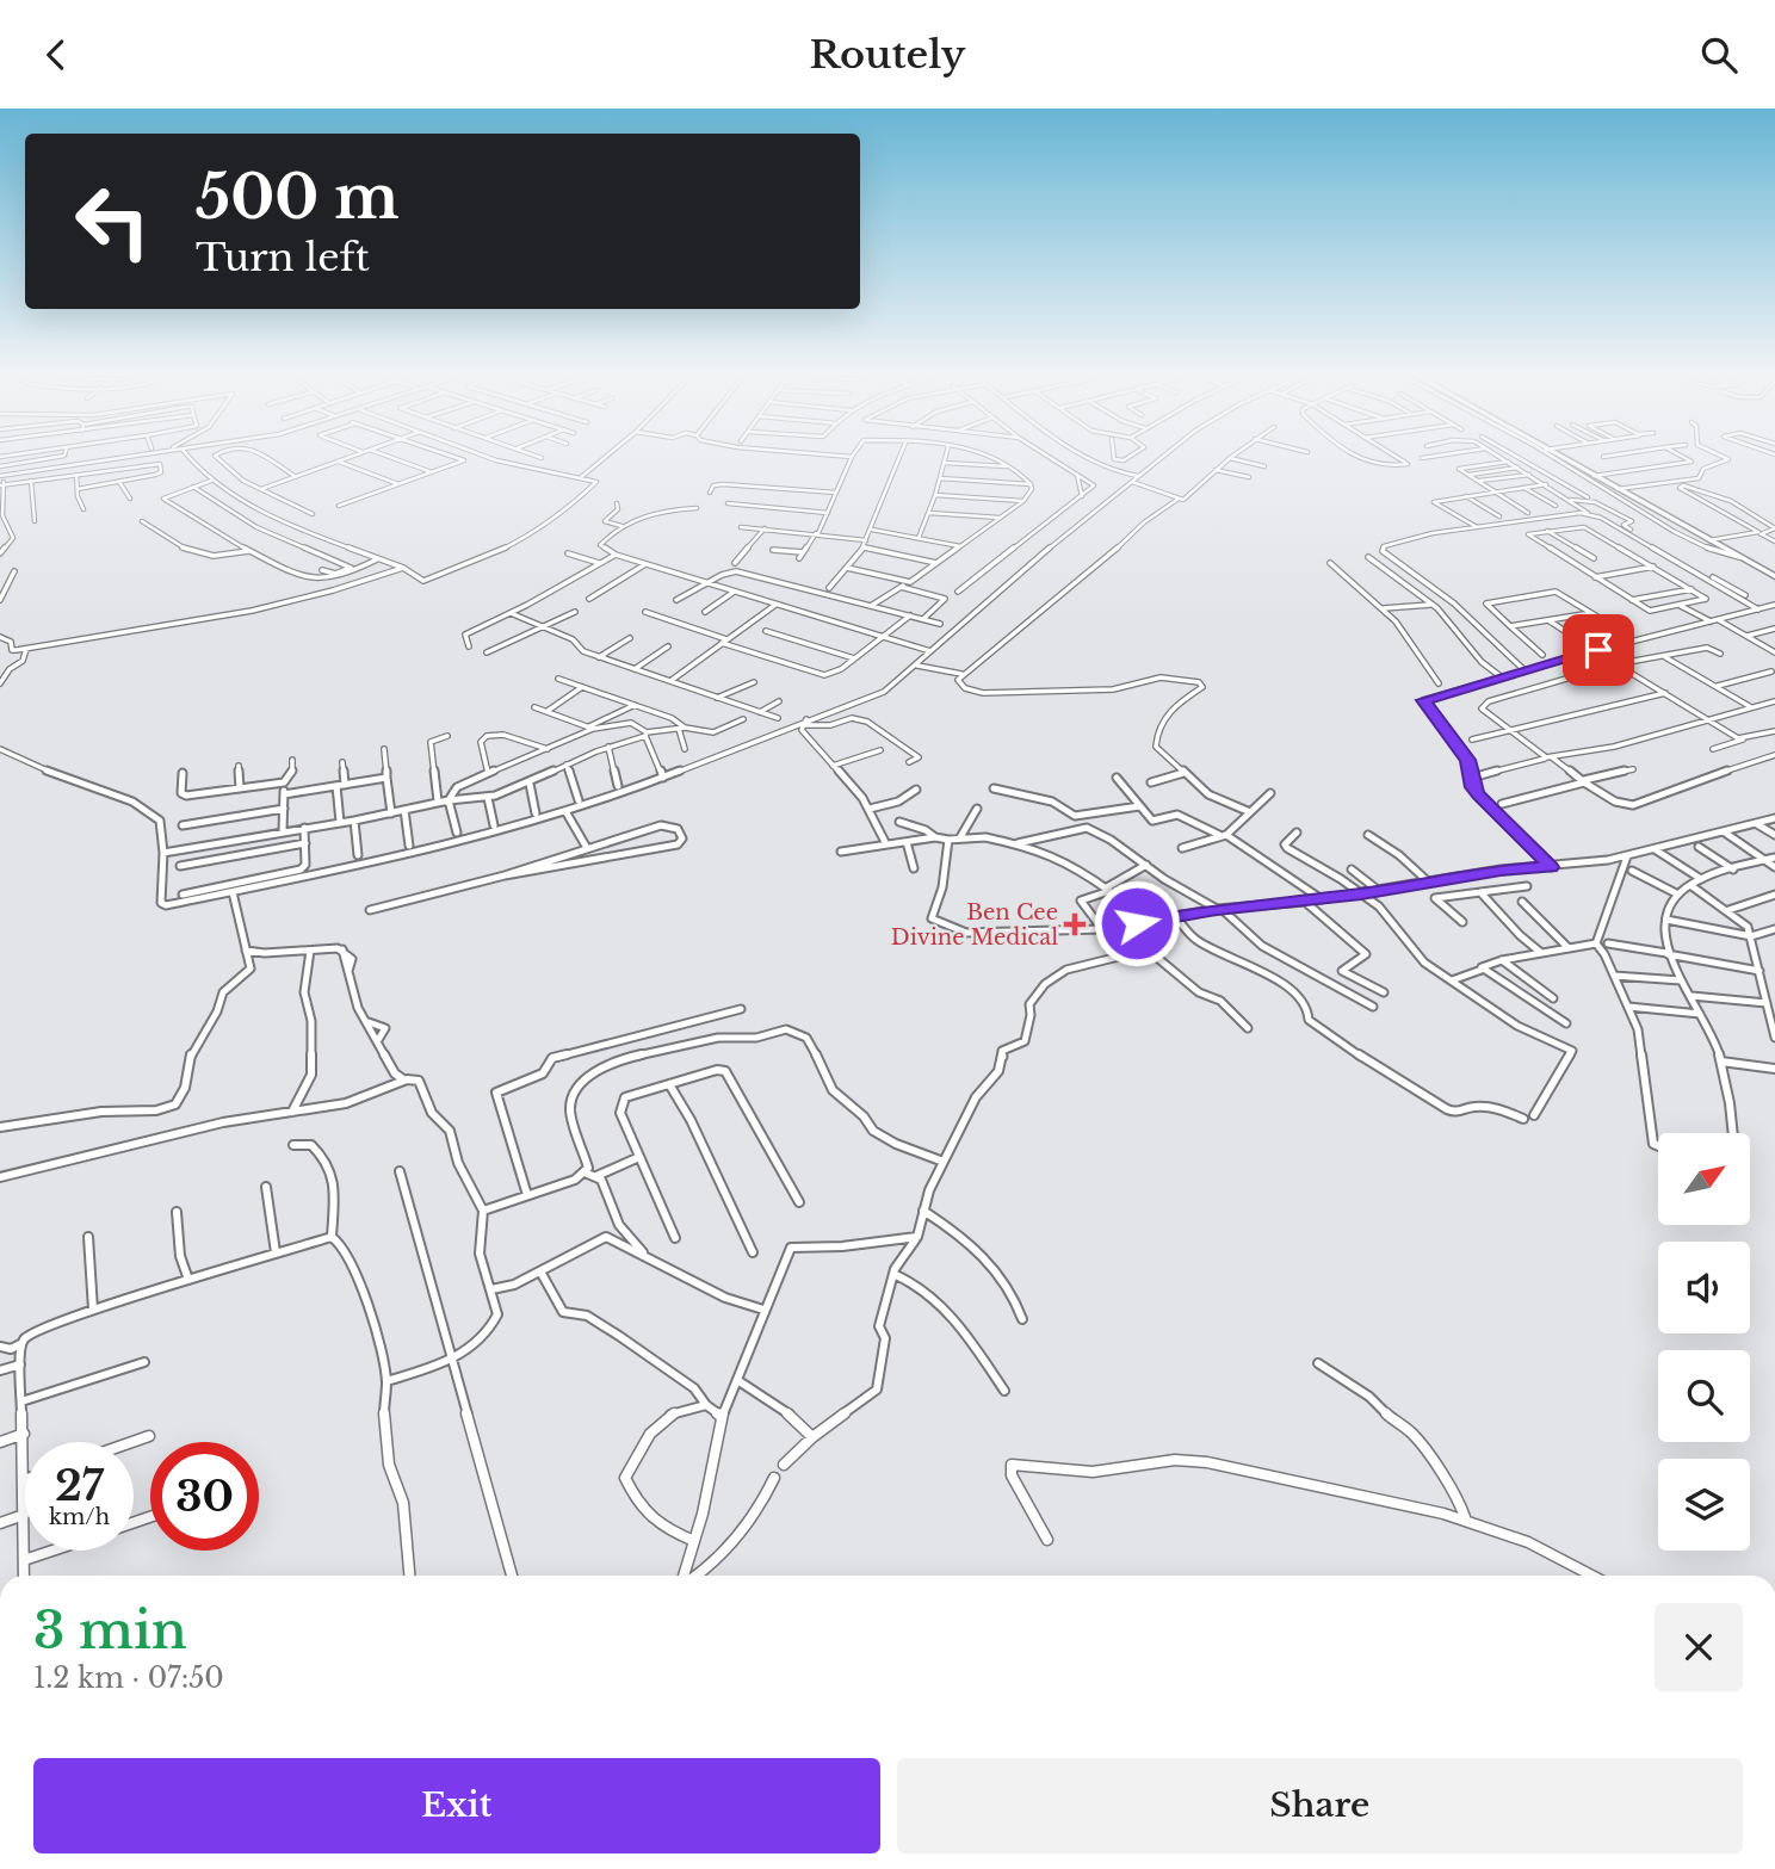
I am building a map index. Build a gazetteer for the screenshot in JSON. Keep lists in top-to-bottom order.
{
  "places": {
    "health": ["Ben Cee Divine Medical"]
  },
  "north": "top right",
  "page": {
    "header": "Routely",
    "turn": ["500 m", "Turn left"],
    "speed": "27 km/h",
    "limit": "30",
    "heading": ["3 min", "1.2 km · 07:50"],
    "buttons": ["Exit", "Share"]
  }
}
